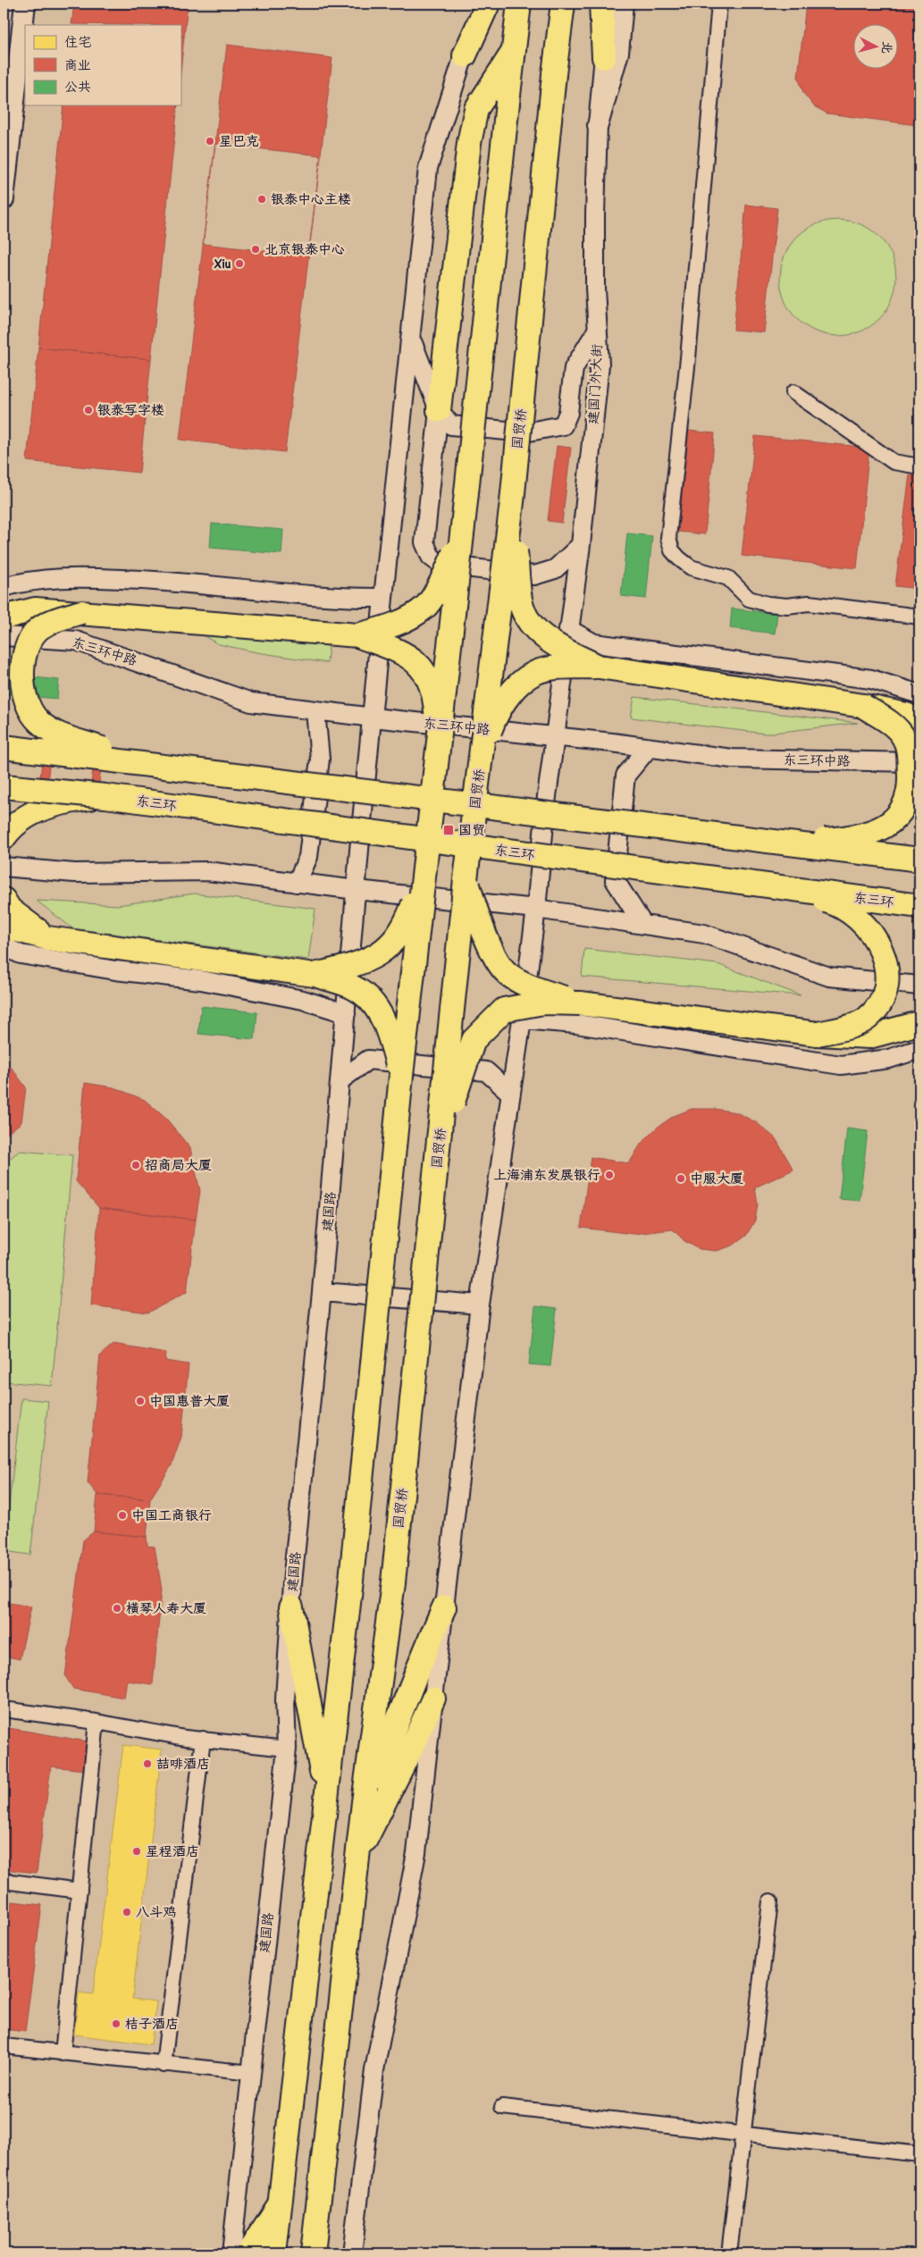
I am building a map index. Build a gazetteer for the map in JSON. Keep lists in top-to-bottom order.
{
  "streets": {
    "highway": ["国贸桥", "东三环"],
    "street": ["建国门外大街", "东三环中路", "建国路"]
  },
  "crossings": [
    ["建国门外大街", "东三环中路"],
    ["东三环中路", "建国路"]
  ],
  "places": {
    "other": [
      "星巴克",
      "银泰中心主楼",
      "北京银泰中心",
      "Xiu",
      "银泰写字楼",
      "招商局大厦",
      "上海浦东发展银行",
      "中服大厦",
      "中国惠普大厦",
      "中国工商银行",
      "横琴人寿大厦",
      "喆啡酒店",
      "星程酒店",
      "八斗鸡",
      "桔子酒店"
    ],
    "transit": ["国贸"]
  },
  "legend": ["住宅", "商业", "公共"],
  "north": "right"
}
